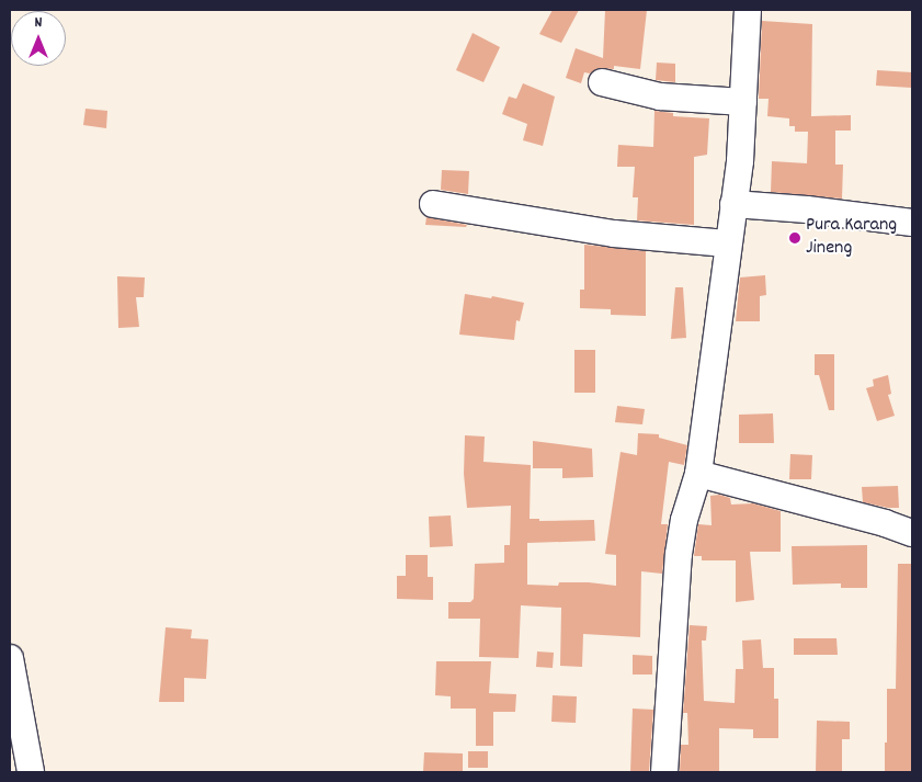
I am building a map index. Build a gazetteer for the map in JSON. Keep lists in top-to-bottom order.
{
  "places": ["Pura Karang Jineng"],
  "north": "top"
}
